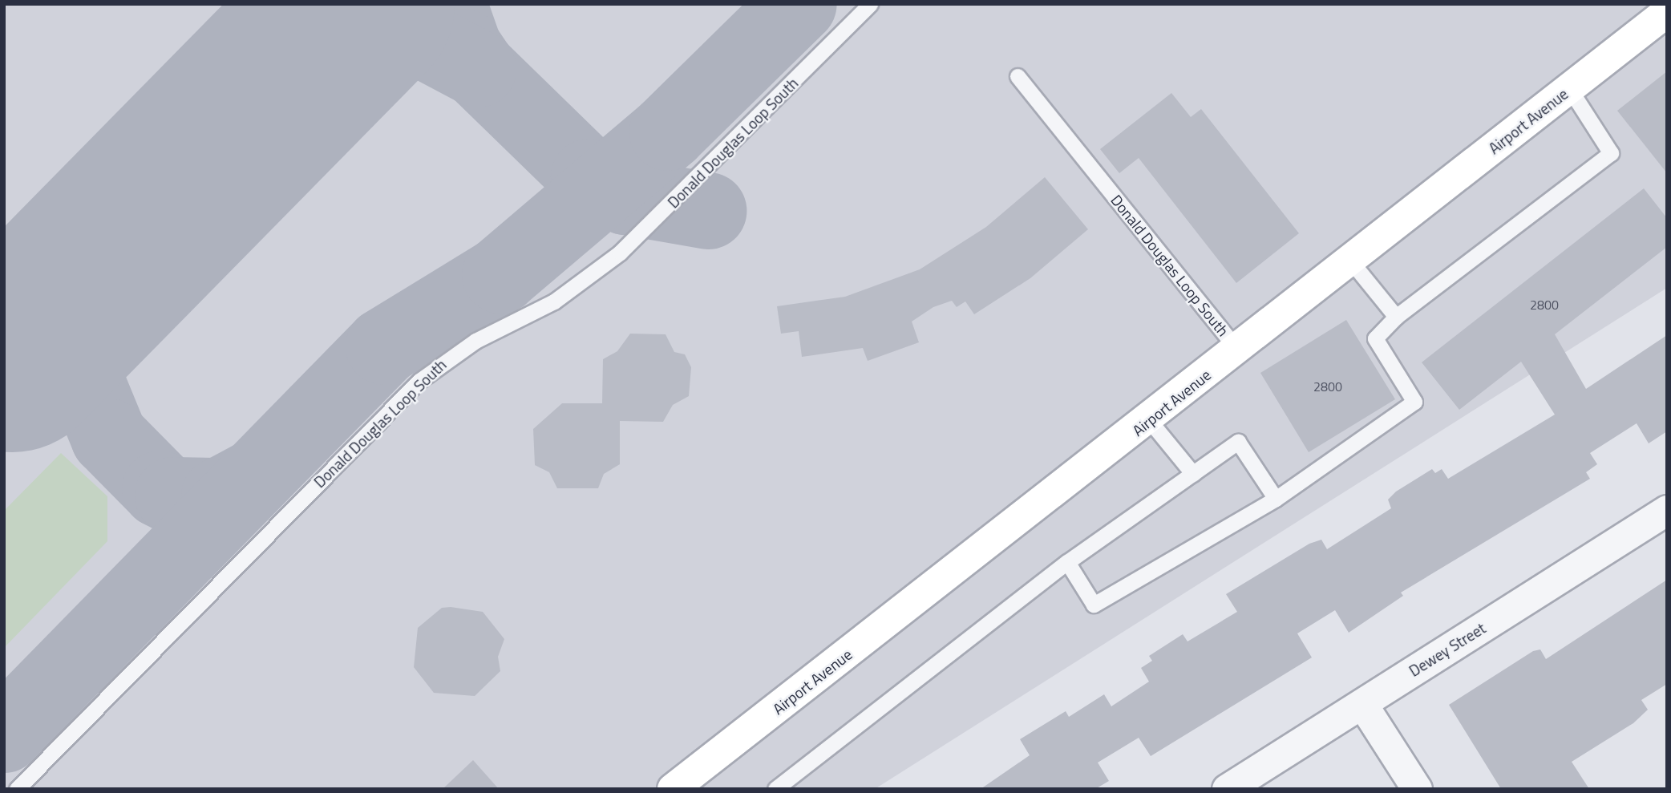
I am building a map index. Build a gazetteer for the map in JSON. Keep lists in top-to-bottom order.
{
  "streets": {
    "street": ["Airport Avenue", "Dewey Street"],
    "lane": ["Donald Douglas Loop South"]
  },
  "crossings": [
    ["Airport Avenue", "Donald Douglas Loop South"]
  ],
  "house_numbers": ["2800", "2800"]
}
